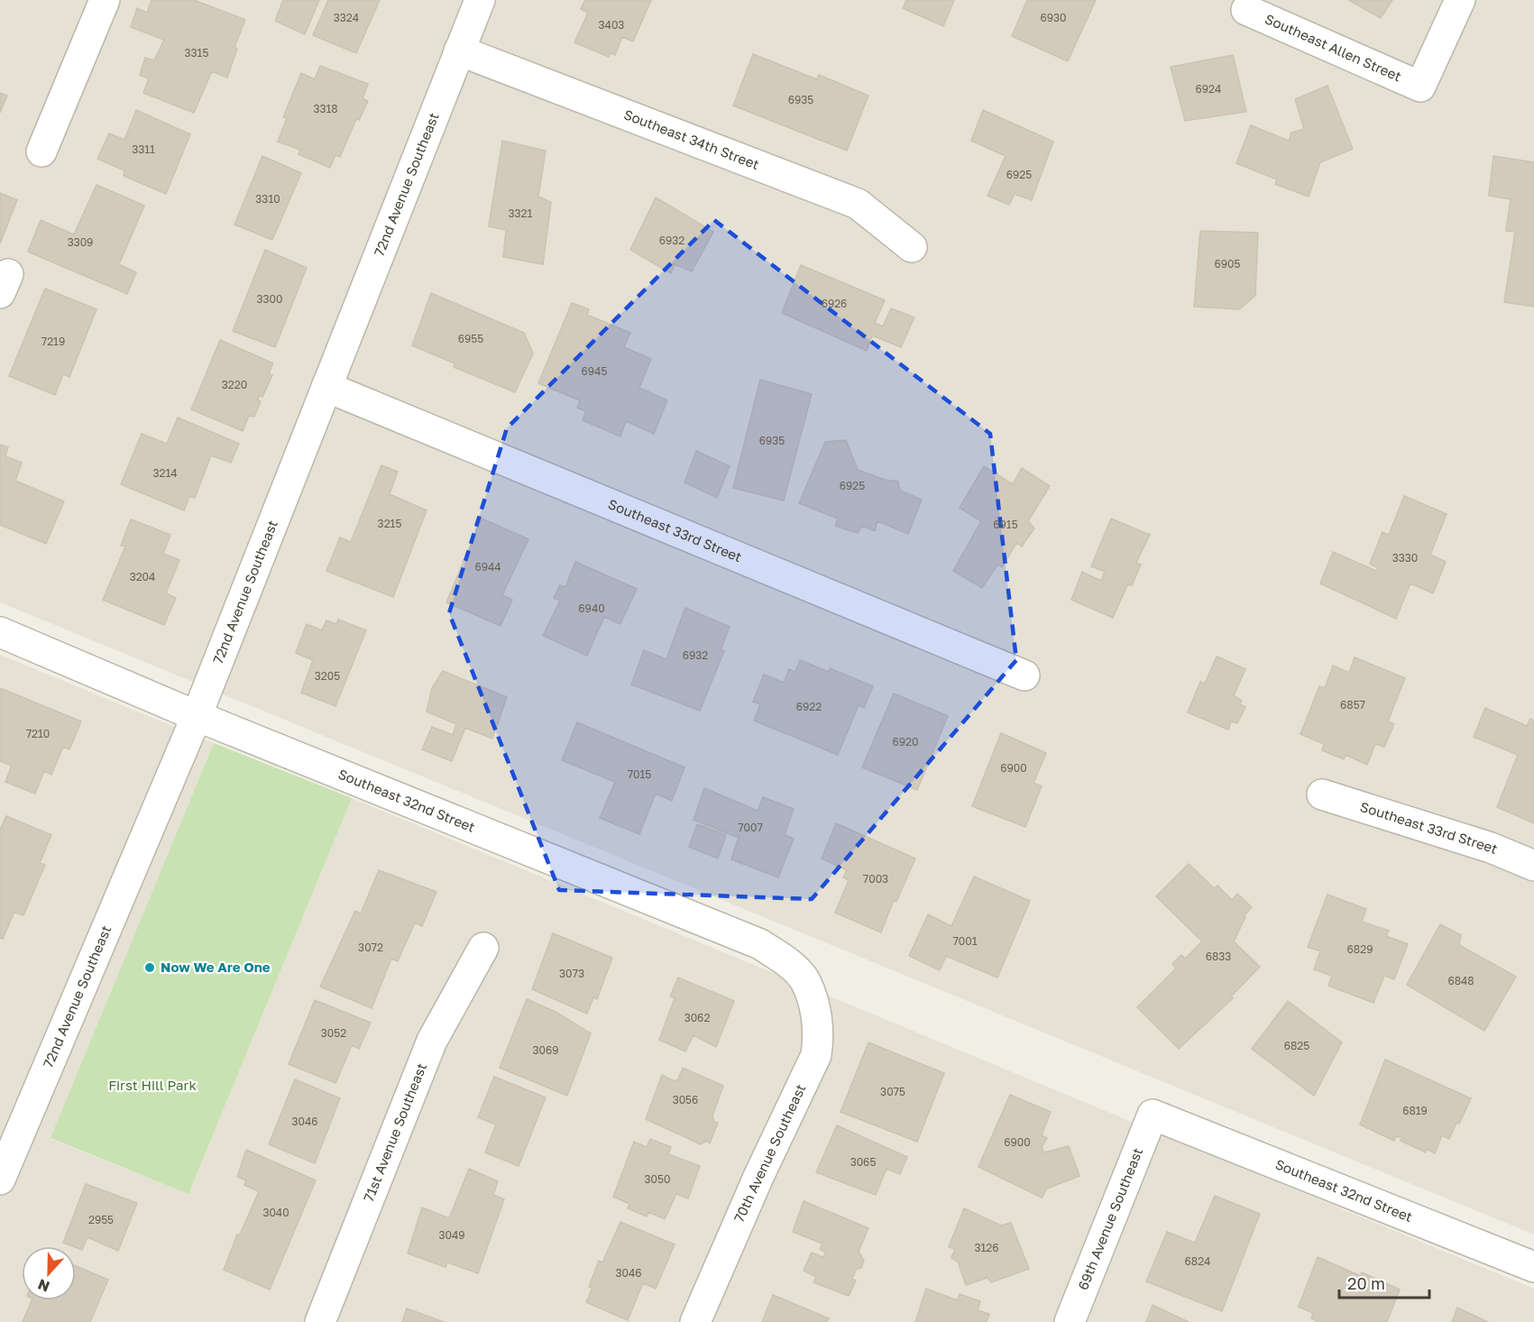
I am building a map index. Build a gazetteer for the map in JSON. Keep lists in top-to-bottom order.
{
  "streets": {
    "street": [
      "Southeast Allen Street",
      "Southeast 34th Street",
      "72nd Avenue Southeast",
      "Southeast 33rd Street",
      "Southeast 32nd Street",
      "71st Avenue Southeast",
      "70th Avenue Southeast",
      "69th Avenue Southeast"
    ]
  },
  "crossings": [
    ["Southeast 34th Street", "72nd Avenue Southeast"],
    ["72nd Avenue Southeast", "Southeast 33rd Street"],
    ["72nd Avenue Southeast", "Southeast 32nd Street"],
    ["Southeast 32nd Street", "70th Avenue Southeast"],
    ["Southeast 32nd Street", "69th Avenue Southeast"]
  ],
  "parks": ["First Hill Park"],
  "places": ["Now We Are One"],
  "house_numbers": [
    "3324",
    "6930",
    "3403",
    "3315",
    "6924",
    "6935",
    "3318",
    "3311",
    "6925",
    "3310",
    "3321",
    "6932",
    "3309",
    "6905",
    "3300",
    "6926",
    "6955",
    "7219",
    "6945",
    "3220",
    "6935",
    "3214",
    "6925",
    "3215",
    "6915",
    "3330",
    "6944",
    "3204",
    "6940",
    "6932",
    "3205",
    "6857",
    "6922",
    "7210",
    "6920",
    "6900",
    "7015",
    "7007",
    "7003",
    "7001",
    "3072",
    "6829",
    "6833",
    "3073",
    "6848",
    "3062",
    "3052",
    "6825",
    "3069",
    "3075",
    "3056",
    "6819",
    "3046",
    "6900",
    "3065",
    "3050",
    "3040",
    "2955",
    "3049",
    "3126",
    "6824",
    "3046"
  ],
  "scale_bar": "20 m",
  "north": "bottom"
}
